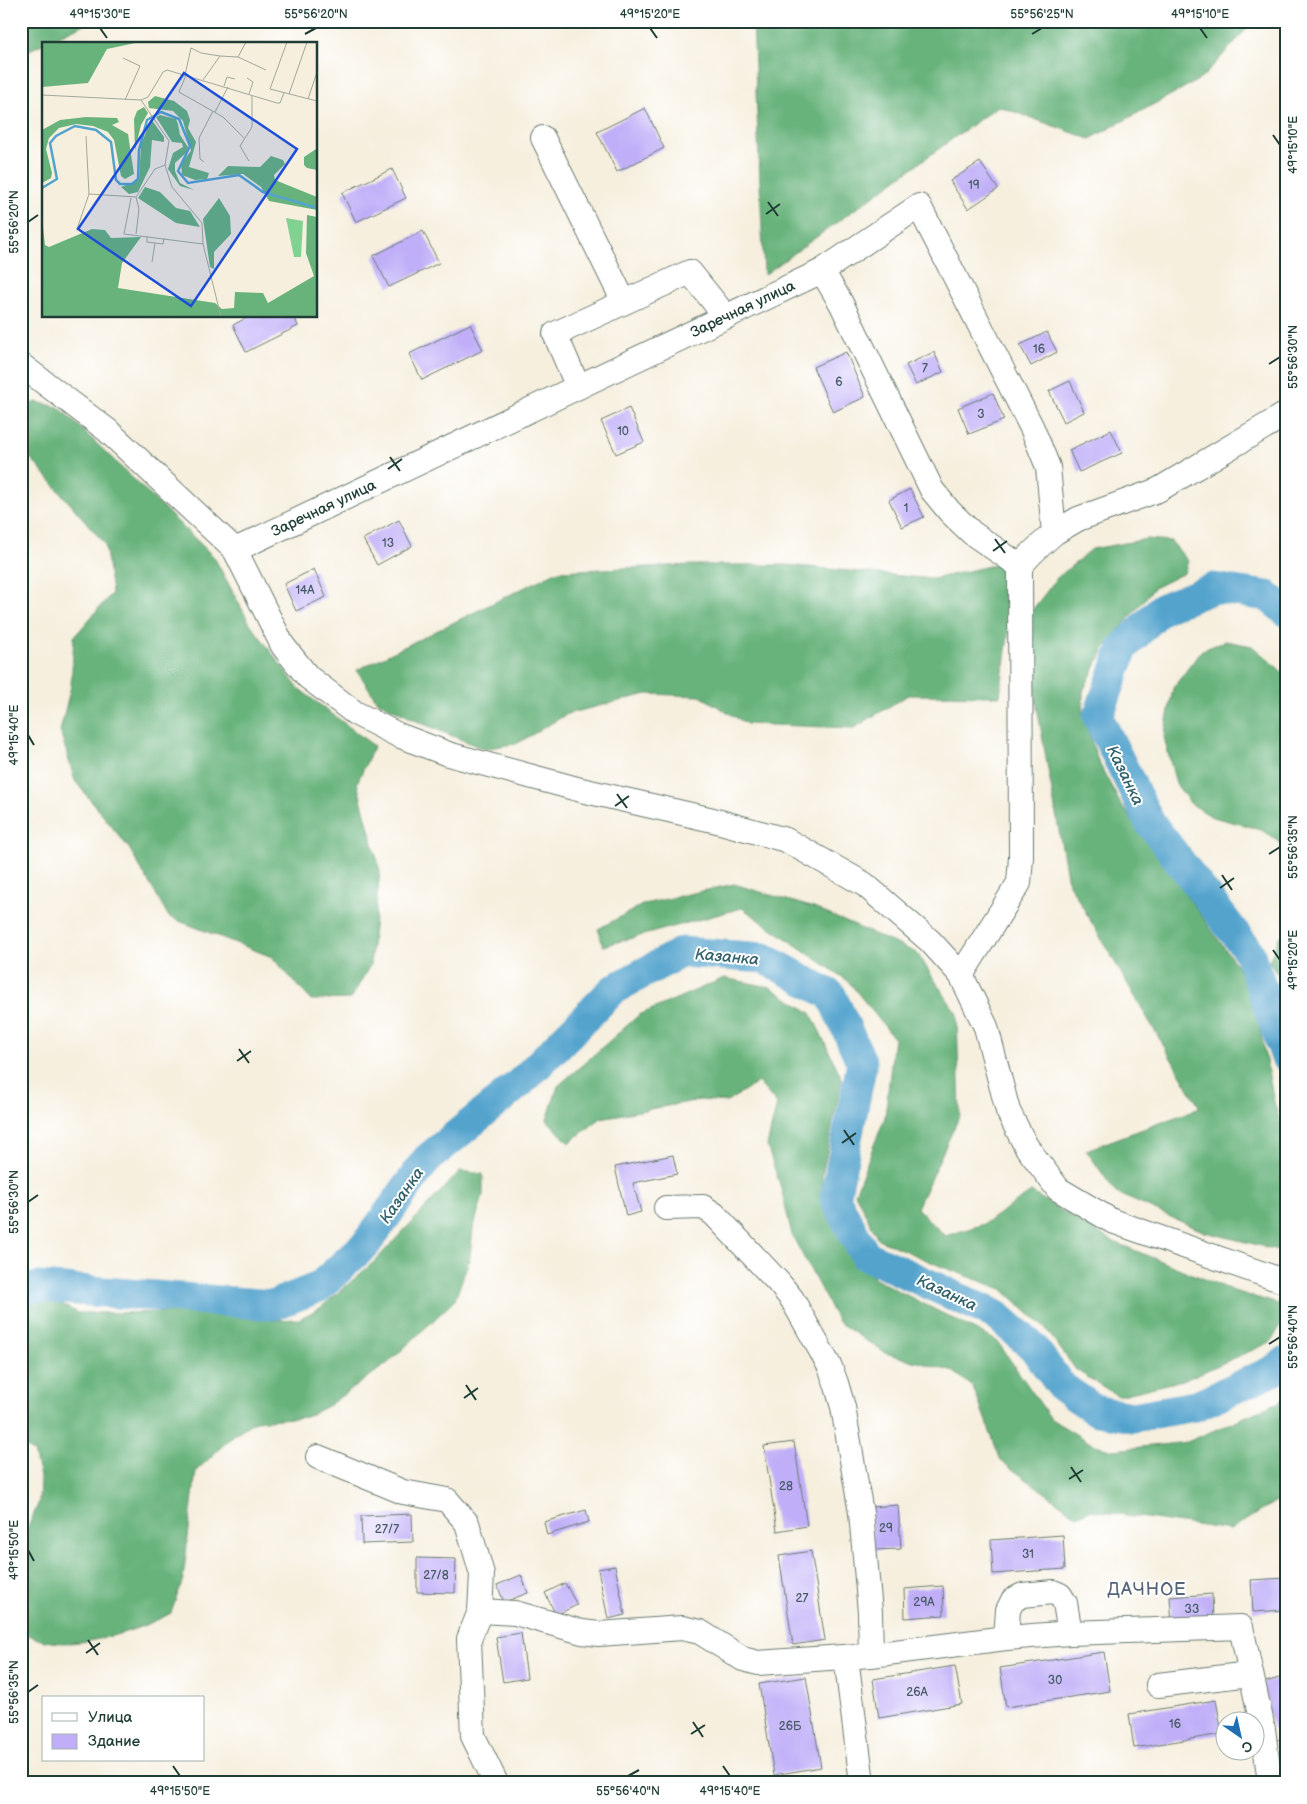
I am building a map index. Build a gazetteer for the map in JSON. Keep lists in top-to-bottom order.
{
  "streets": {
    "street": ["Заречная улица"]
  },
  "districts": ["ДАЧНОЕ"],
  "water": ["Казанка"],
  "house_numbers": [
    "19",
    "16",
    "7",
    "6",
    "3",
    "10",
    "1",
    "13",
    "14А",
    "28",
    "29",
    "27/7",
    "31",
    "27/8",
    "27",
    "29А",
    "33",
    "30",
    "26А",
    "16",
    "26Б"
  ],
  "legend": ["Улица", "Здание"],
  "north": "bottom right",
  "coordinates": [
    "49°15'30\"E",
    "55°56'20\"N",
    "49°15'20\"E",
    "55°56'25\"N",
    "49°15'10\"E",
    "55°56'30\"N",
    "49°15'40\"E",
    "55°56'35\"N",
    "55°56'40\"N",
    "49°15'50\"E"
  ]
}
